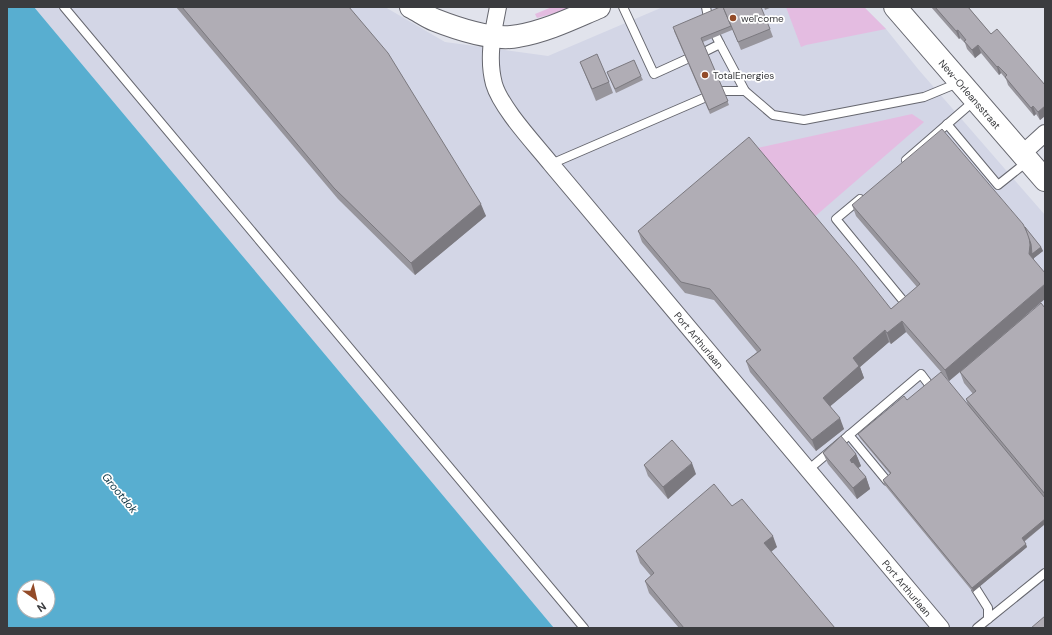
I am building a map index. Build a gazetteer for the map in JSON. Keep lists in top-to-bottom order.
{
  "streets": {
    "main road": ["New-Orleansstraat"],
    "street": ["Port Arthurlaan"]
  },
  "water": ["Grootdok"],
  "places": ["wel'come", "TotalEnergies"],
  "north": "bottom right"
}
